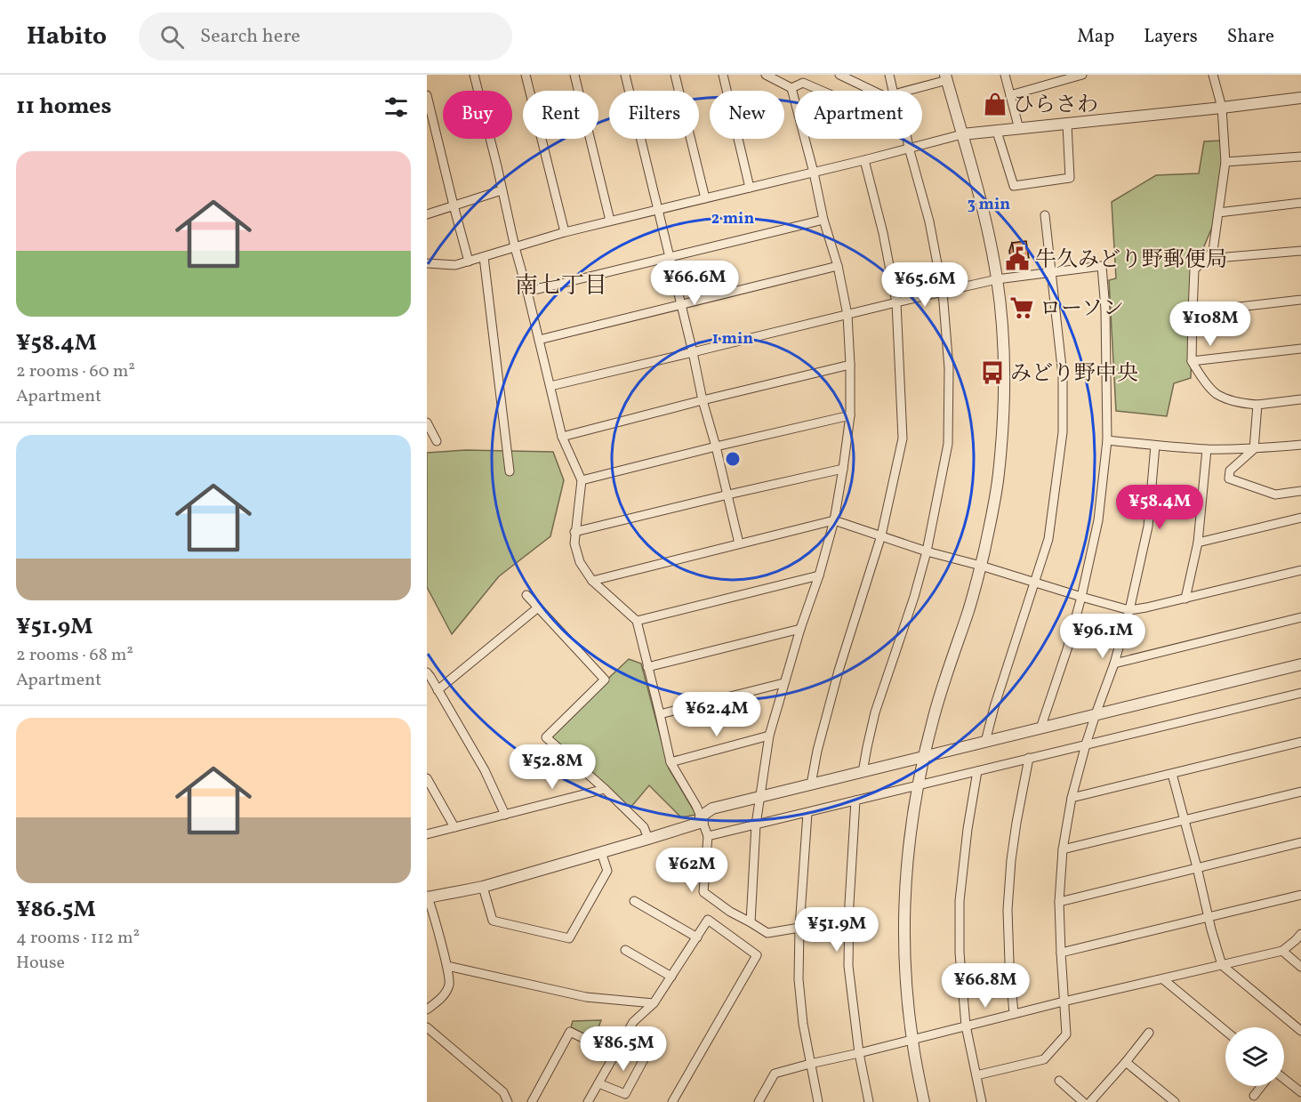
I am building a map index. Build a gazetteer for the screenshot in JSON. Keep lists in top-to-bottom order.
{
  "districts": ["南七丁目"],
  "places": {
    "shop": ["ひらさわ"],
    "public building": ["牛久みどり野郵便局"],
    "supermarket": ["ローソン"],
    "bus stop": ["みどり野中央"]
  },
  "page": {
    "header": "Habito",
    "search": "Search here",
    "nav": ["Map", "Layers", "Share"],
    "heading": "11 homes",
    "chip": [
      "Buy",
      "Rent",
      "Filters",
      "New",
      "Apartment"
    ],
    "list": [
      {
        "name": "¥58.4M",
        "note": "2 rooms · 60 m² · Apartment"
      },
      {
        "name": "¥51.9M",
        "note": "2 rooms · 68 m² · Apartment"
      },
      {
        "name": "¥86.5M",
        "note": "4 rooms · 112 m² · House"
      }
    ],
    "price": [
      "¥66.6M",
      "¥65.6M",
      "¥108M",
      "¥58.4M",
      "¥96.1M",
      "¥62.4M",
      "¥52.8M",
      "¥62M",
      "¥51.9M",
      "¥66.8M",
      "¥86.5M"
    ]
  },
  "rings": ["3 min", "2 min", "1 min"]
}
